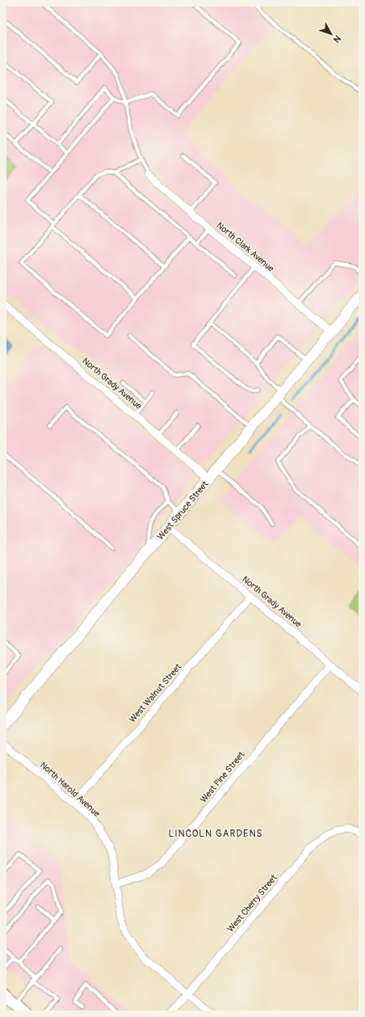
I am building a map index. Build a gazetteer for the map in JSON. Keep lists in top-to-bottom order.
{
  "streets": {
    "street": [
      "North Clark Avenue",
      "North Grady Avenue",
      "West Spruce Street",
      "West Walnut Street",
      "West Pine Street",
      "North Harold Avenue",
      "West Cherry Street"
    ]
  },
  "crossings": [
    ["North Clark Avenue", "West Spruce Street"],
    ["North Grady Avenue", "West Spruce Street"],
    ["North Grady Avenue", "West Walnut Street"],
    ["North Grady Avenue", "West Pine Street"],
    ["West Walnut Street", "North Harold Avenue"],
    ["West Pine Street", "North Harold Avenue"],
    ["North Harold Avenue", "West Cherry Street"]
  ],
  "districts": ["LINCOLN GARDENS"],
  "north": "bottom right"
}
